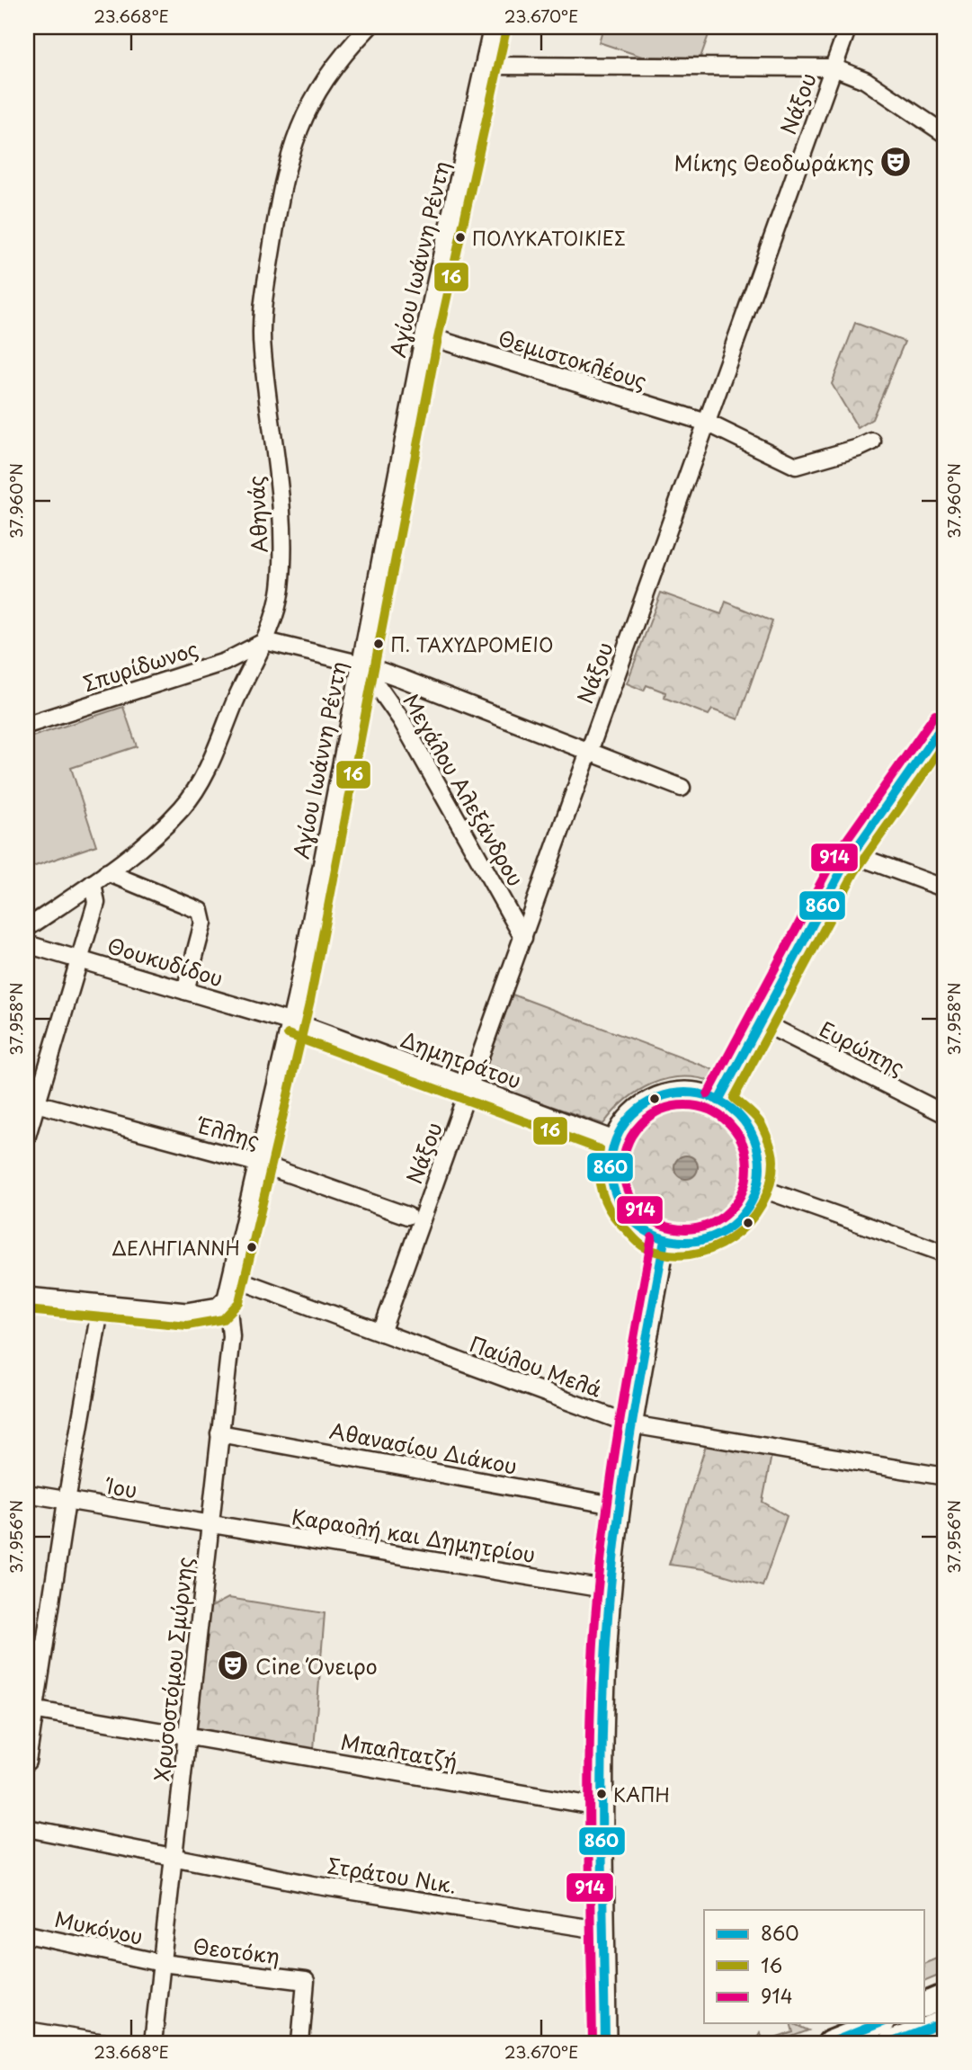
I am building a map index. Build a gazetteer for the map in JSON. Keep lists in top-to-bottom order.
{
  "streets": {
    "street": [
      "Νάξου",
      "Αγίου Ιωάννη Ρέντη",
      "Θεμιστοκλέους",
      "Αθηνάς",
      "Σπυρίδωνος",
      "Μεγάλου Αλεξάνδρου",
      "Θουκυδίδου",
      "Ευρώπης",
      "Δημητράτου",
      "Έλλης",
      "Παύλου Μελά",
      "Αθανασίου Διάκου",
      "Ίου",
      "Καραολή και Δημητρίου",
      "Χρυσοστόμου Σμύρνης",
      "Μπαλτατζή",
      "Στράτου Νικ.",
      "Μυκόνου",
      "Θεοτόκη"
    ]
  },
  "crossings": [
    ["Νάξου", "Θεμιστοκλέους"],
    ["Νάξου", "Μεγάλου Αλεξάνδρου"],
    ["Νάξου", "Δημητράτου"],
    ["Νάξου", "Παύλου Μελά"],
    ["Αγίου Ιωάννη Ρέντη", "Θεμιστοκλέους"],
    ["Αγίου Ιωάννη Ρέντη", "Μεγάλου Αλεξάνδρου"],
    ["Αγίου Ιωάννη Ρέντη", "Θουκυδίδου"],
    ["Αγίου Ιωάννη Ρέντη", "Δημητράτου"],
    ["Αγίου Ιωάννη Ρέντη", "Έλλης"],
    ["Αγίου Ιωάννη Ρέντη", "Παύλου Μελά"],
    ["Αγίου Ιωάννη Ρέντη", "Χρυσοστόμου Σμύρνης"],
    ["Αθηνάς", "Σπυρίδωνος"],
    ["Θουκυδίδου", "Δημητράτου"],
    ["Αθανασίου Διάκου", "Χρυσοστόμου Σμύρνης"],
    ["Ίου", "Καραολή και Δημητρίου"],
    ["Ίου", "Χρυσοστόμου Σμύρνης"],
    ["Καραολή και Δημητρίου", "Χρυσοστόμου Σμύρνης"],
    ["Χρυσοστόμου Σμύρνης", "Μπαλτατζή"],
    ["Χρυσοστόμου Σμύρνης", "Στράτου Νικ."],
    ["Χρυσοστόμου Σμύρνης", "Μυκόνου"],
    ["Χρυσοστόμου Σμύρνης", "Θεοτόκη"],
    ["Μυκόνου", "Θεοτόκη"]
  ],
  "places": {
    "theatre": ["Μίκης Θεοδωράκης", "Cine Όνειρο"],
    "other": [
      "ΠΟΛΥΚΑΤΟΙΚΙΕΣ",
      "Π. ΤΑΧΥΔΡΟΜΕΙΟ",
      "ΔΕΛΗΓΙΑΝΝΗ",
      "ΚΑΠΗ"
    ]
  },
  "lines": ["transit line 16", "transit line 914", "transit line 860"],
  "legend": ["860", "16", "914"],
  "coordinates": [
    "23.668°E",
    "23.670°E",
    "37.960°N",
    "37.958°N",
    "37.956°N"
  ]
}
